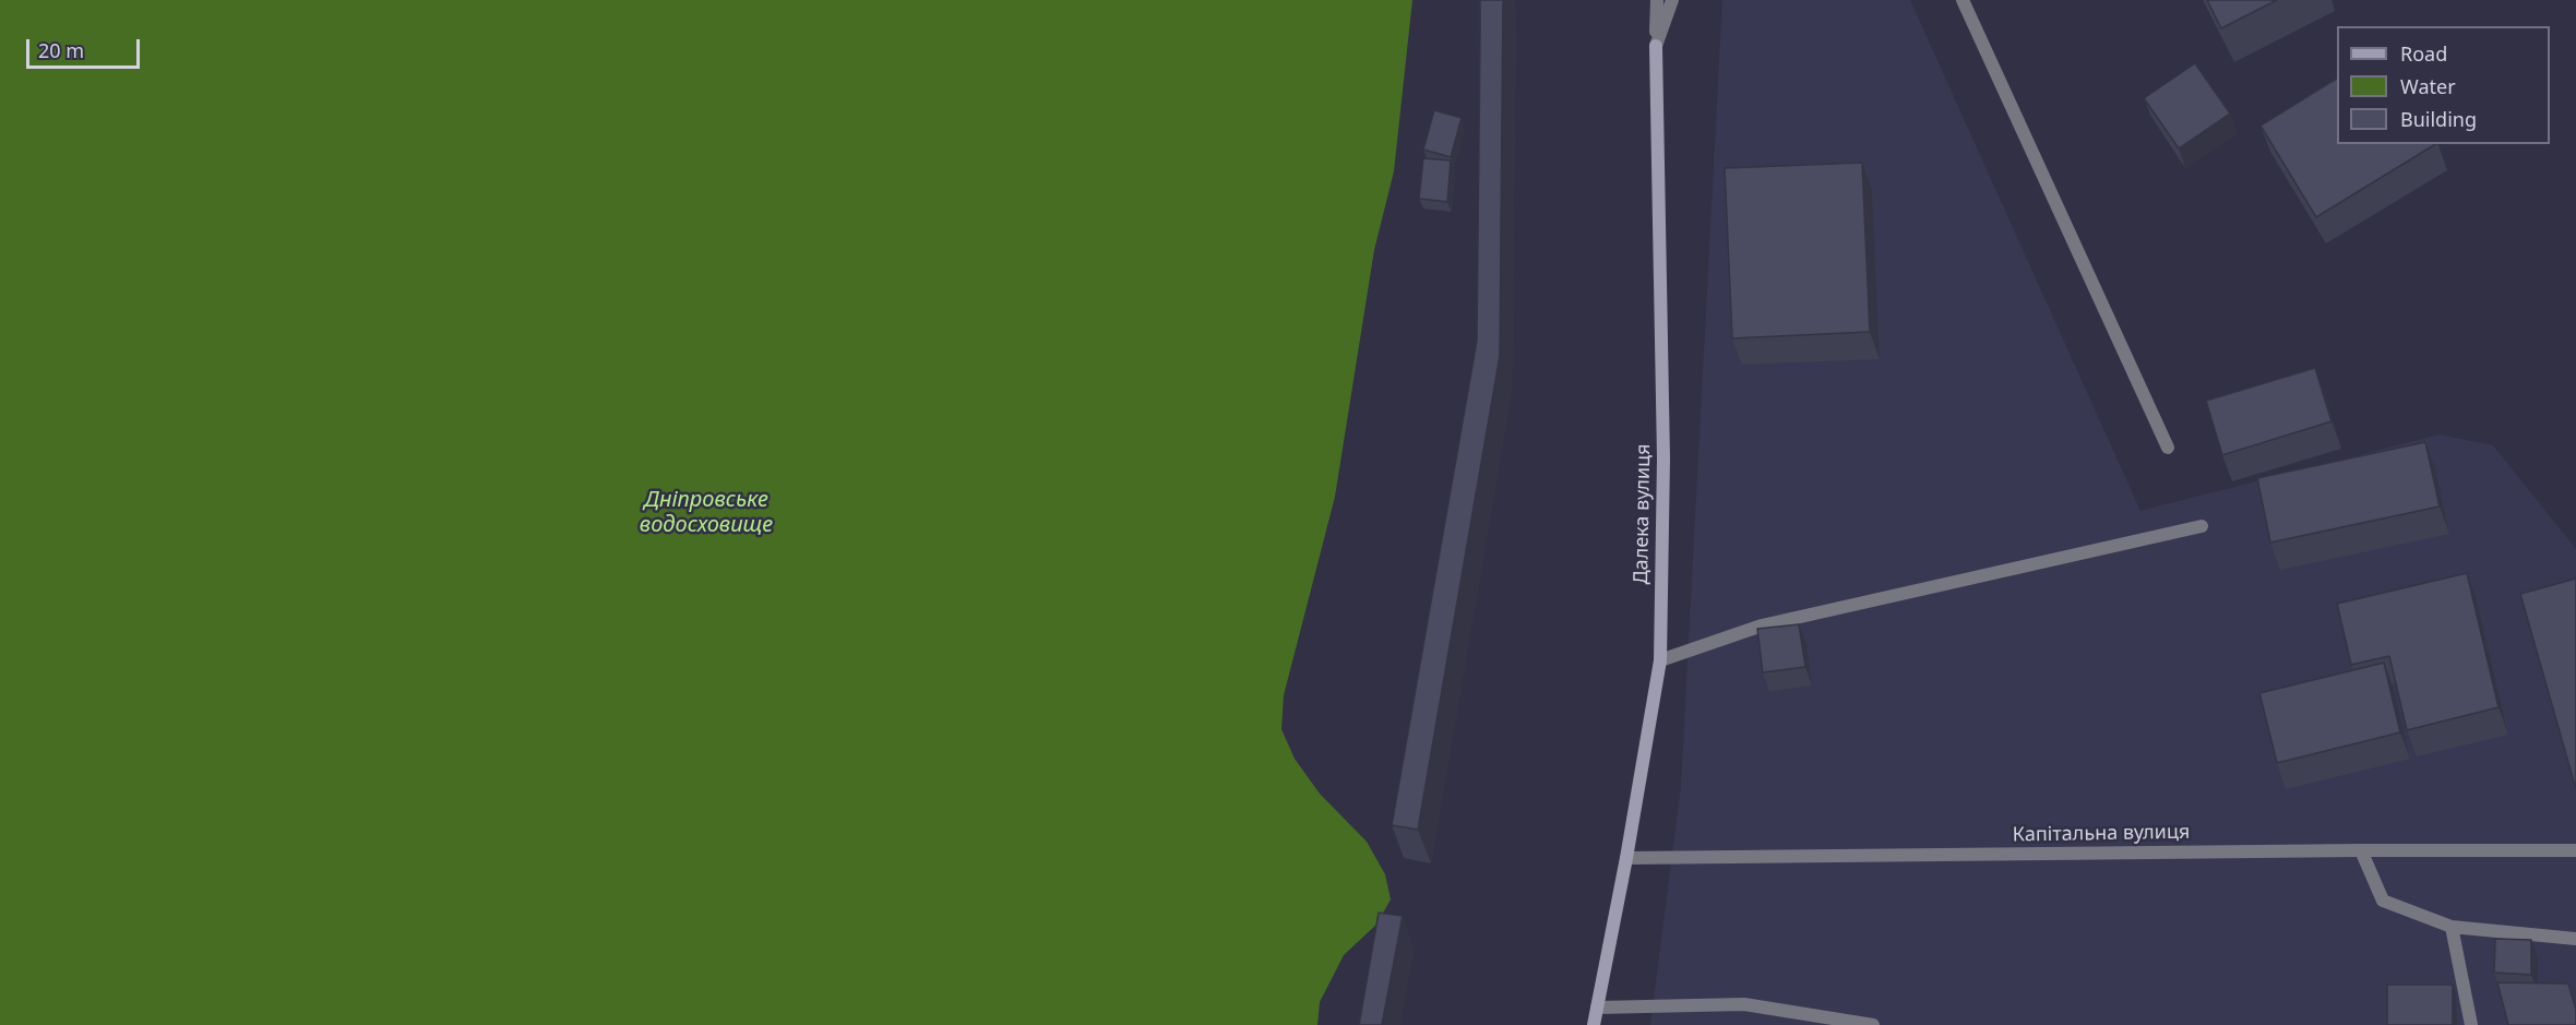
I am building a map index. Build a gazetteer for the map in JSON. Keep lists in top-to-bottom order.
{
  "streets": {
    "street": ["Далека вулиця", "Капітальна вулиця"]
  },
  "crossings": [
    ["Далека вулиця", "Капітальна вулиця"]
  ],
  "water": ["Дніпровське водосховище"],
  "legend": ["Road", "Water", "Building"],
  "scale_bar": "20 m"
}
